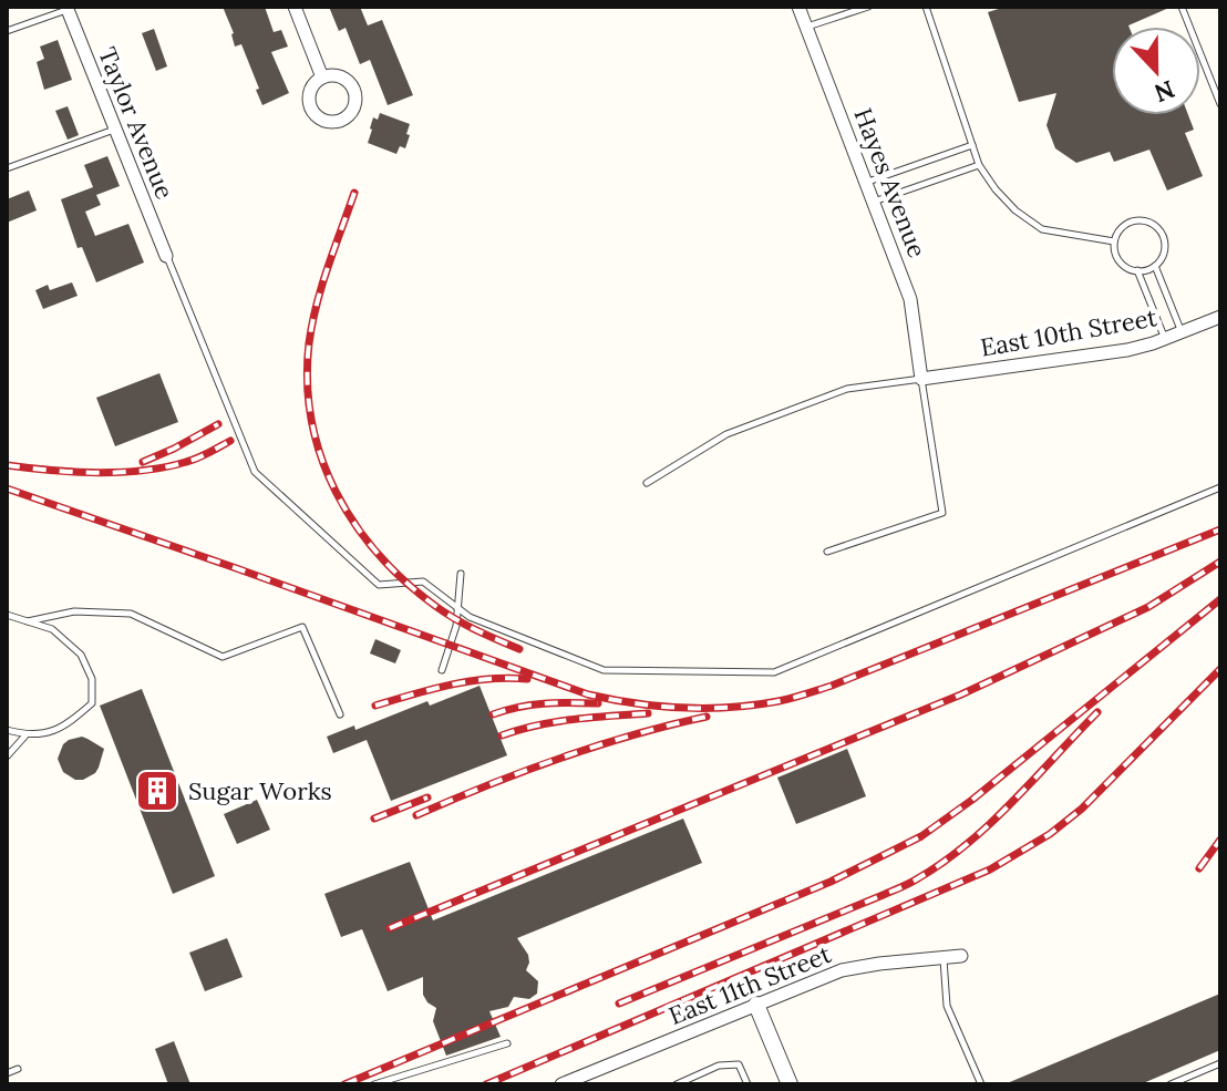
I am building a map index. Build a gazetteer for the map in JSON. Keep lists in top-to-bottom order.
{
  "streets": {
    "street": [
      "Taylor Avenue",
      "Hayes Avenue",
      "East 10th Street",
      "East 11th Street"
    ]
  },
  "crossings": [
    ["Hayes Avenue", "East 10th Street"]
  ],
  "places": {
    "building": ["Sugar Works"]
  },
  "north": "bottom"
}
